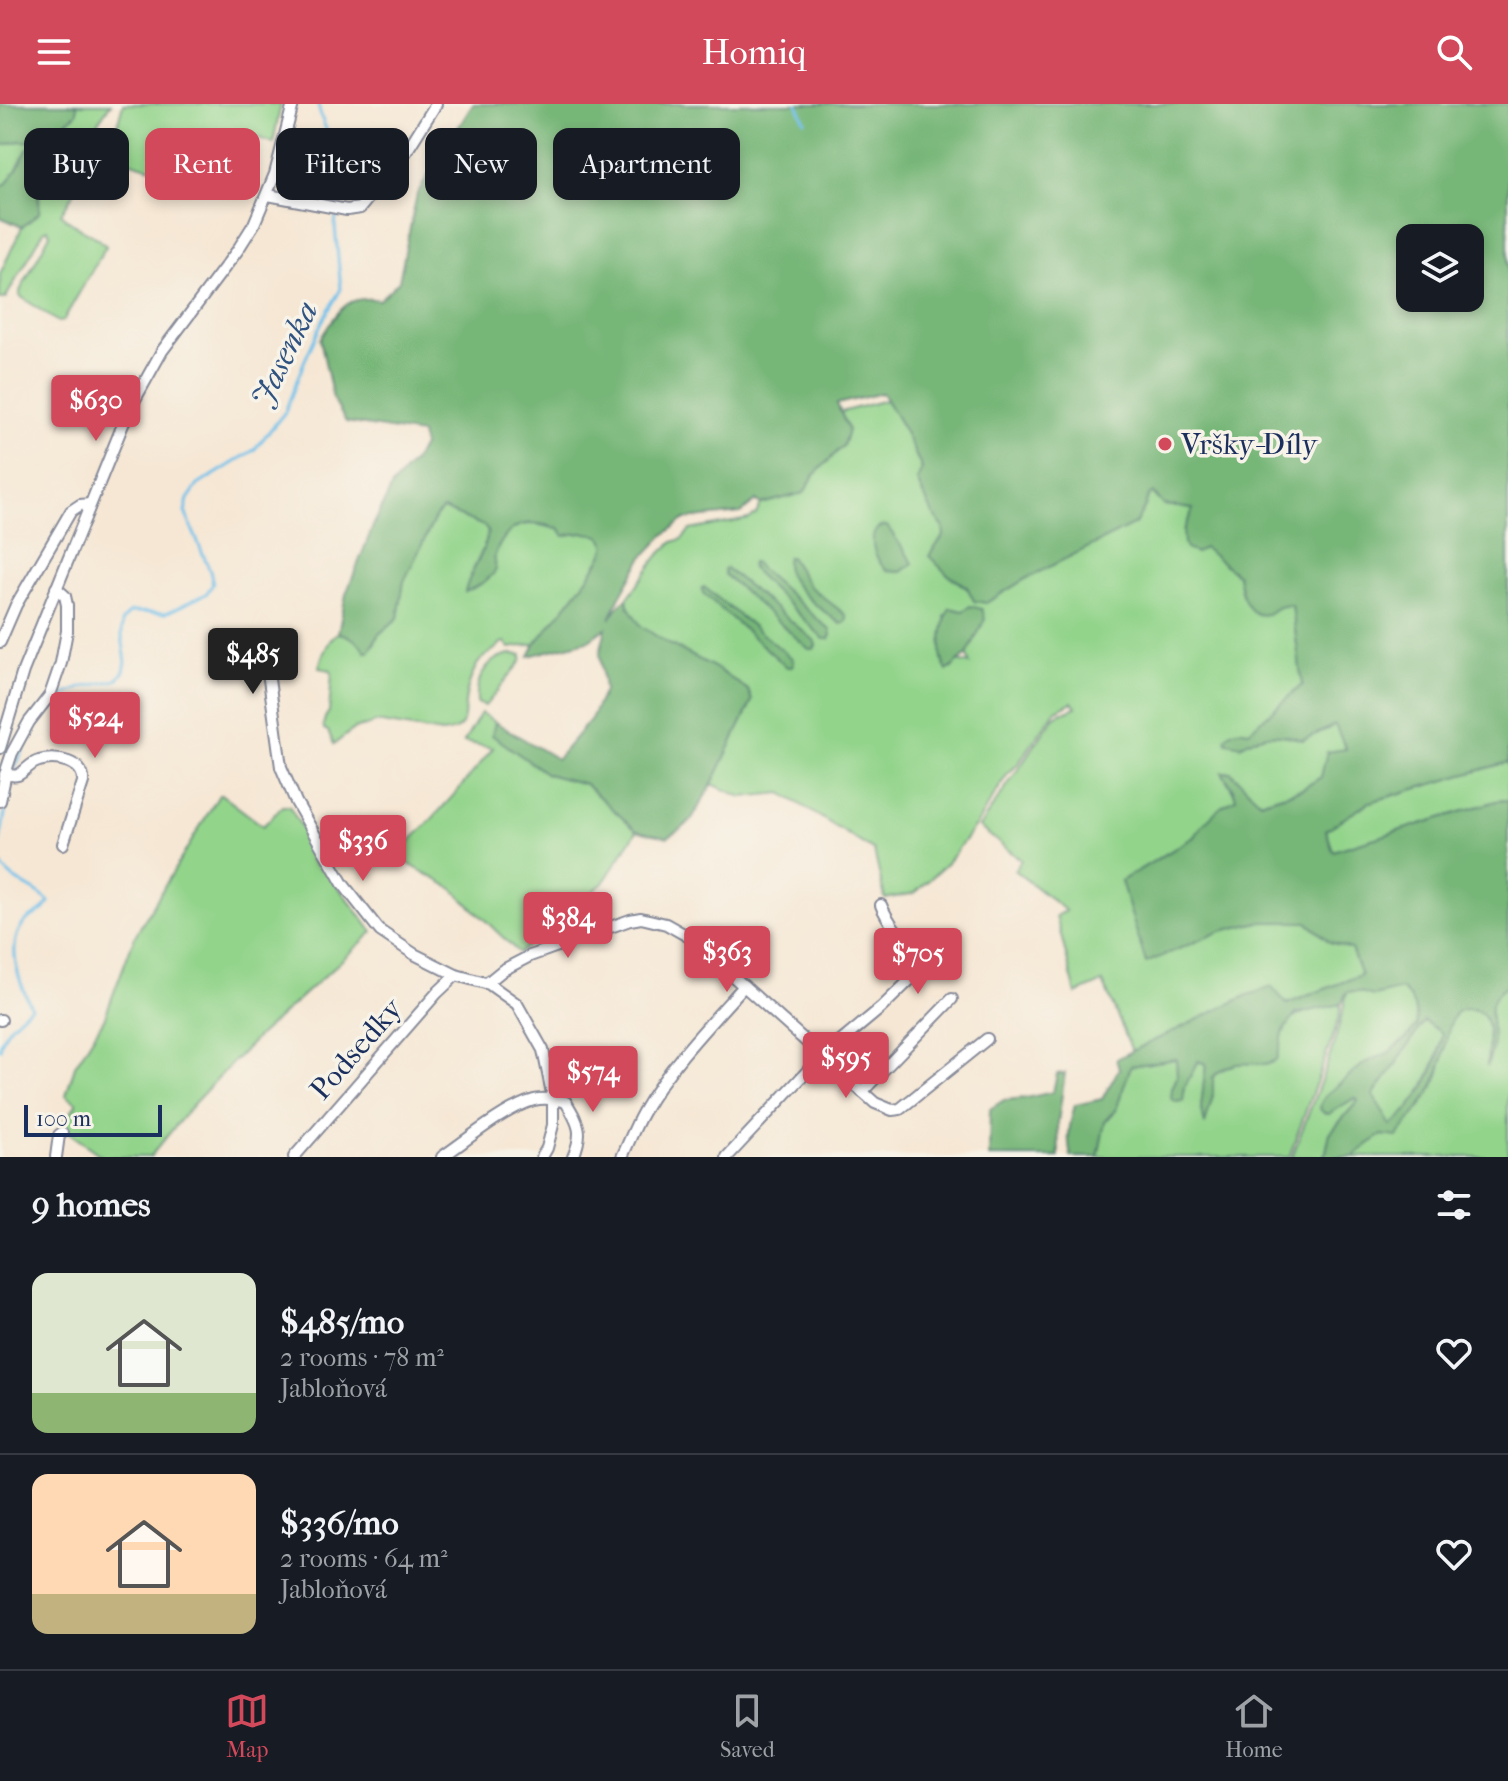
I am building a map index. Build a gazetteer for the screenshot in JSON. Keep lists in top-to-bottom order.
{
  "streets": {
    "street": ["Podsedky"]
  },
  "water": ["Jasenka"],
  "places": ["Vršky-Díly"],
  "scale_bar": "100 m",
  "page": {
    "header": "Homiq",
    "chip": [
      "Buy",
      "Rent",
      "Filters",
      "New",
      "Apartment"
    ],
    "price": [
      "$630",
      "$485",
      "$524",
      "$336",
      "$384",
      "$363",
      "$705",
      "$595",
      "$574"
    ],
    "scale": "100 m",
    "heading": "9 homes",
    "list": [
      {
        "name": "$485/mo",
        "note": "2 rooms · 78 m² · Jabloňová"
      },
      {
        "name": "$336/mo",
        "note": "2 rooms · 64 m² · Jabloňová"
      }
    ],
    "tabs": ["Map", "Saved", "Home"]
  }
}
